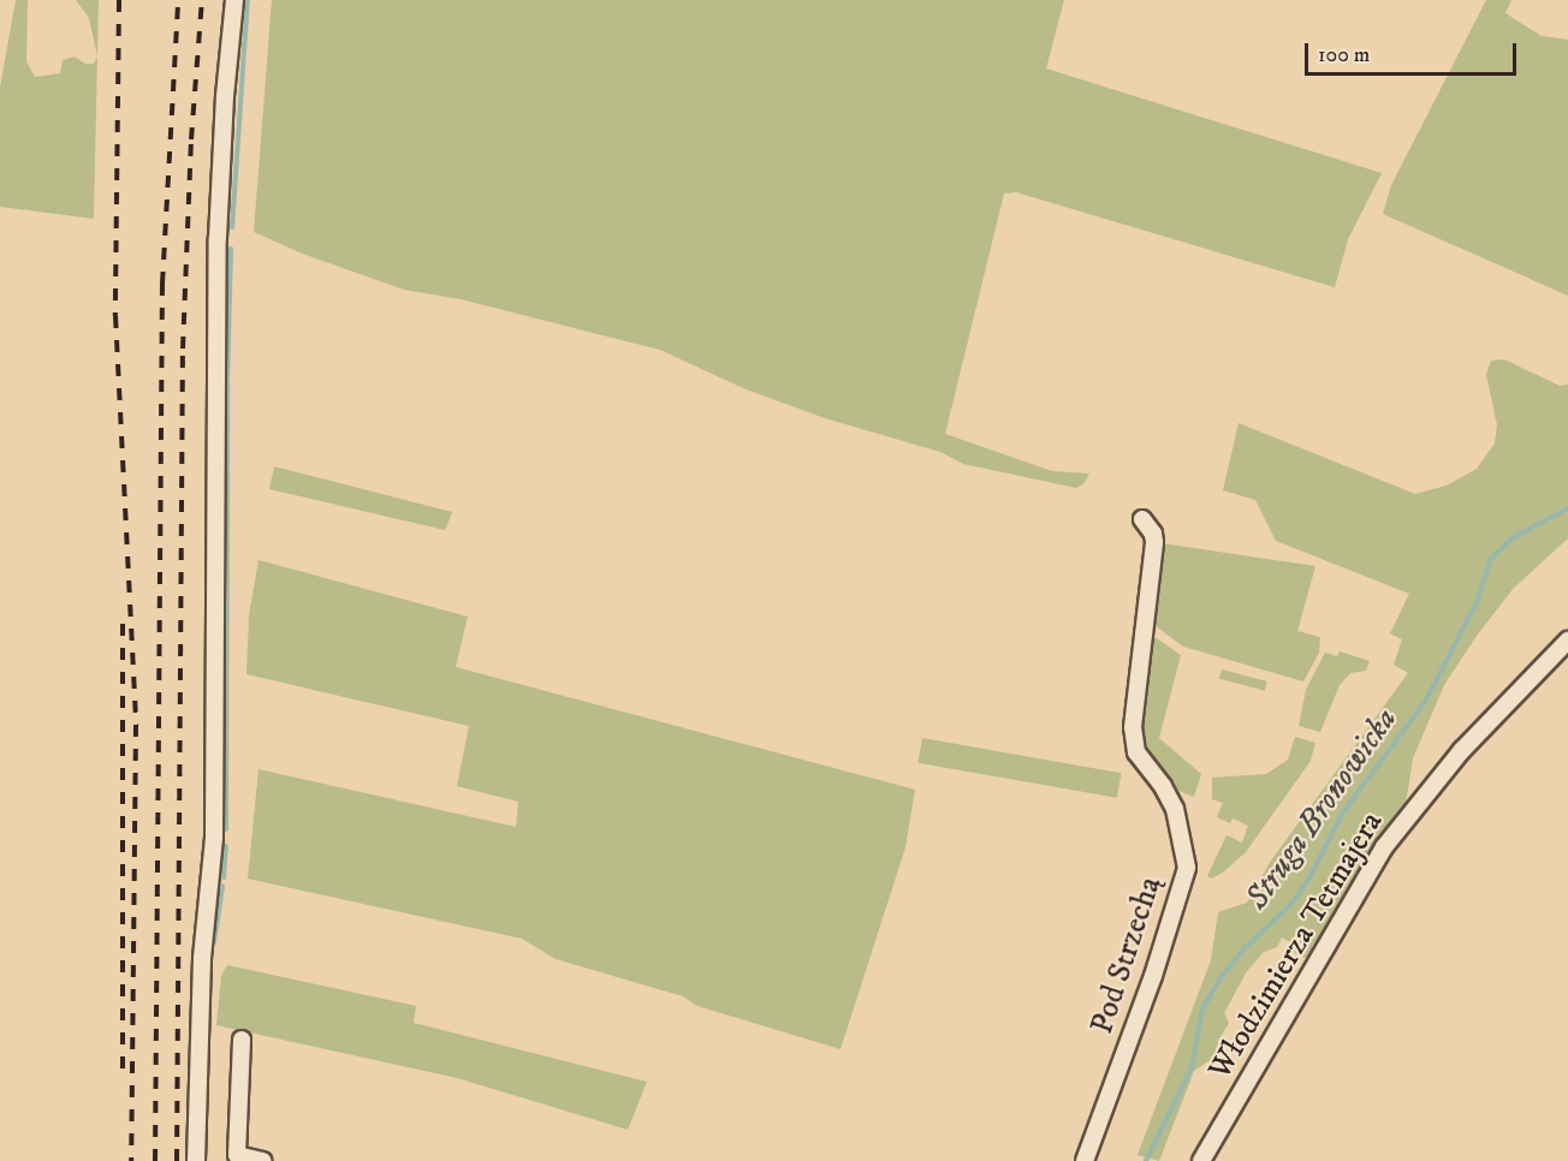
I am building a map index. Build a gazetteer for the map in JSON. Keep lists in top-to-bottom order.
{
  "streets": {
    "street": ["Włodzimierza Tetmajera", "Pod Strzechą"]
  },
  "water": ["Struga Bronowicka"],
  "scale_bar": "100 m"
}
